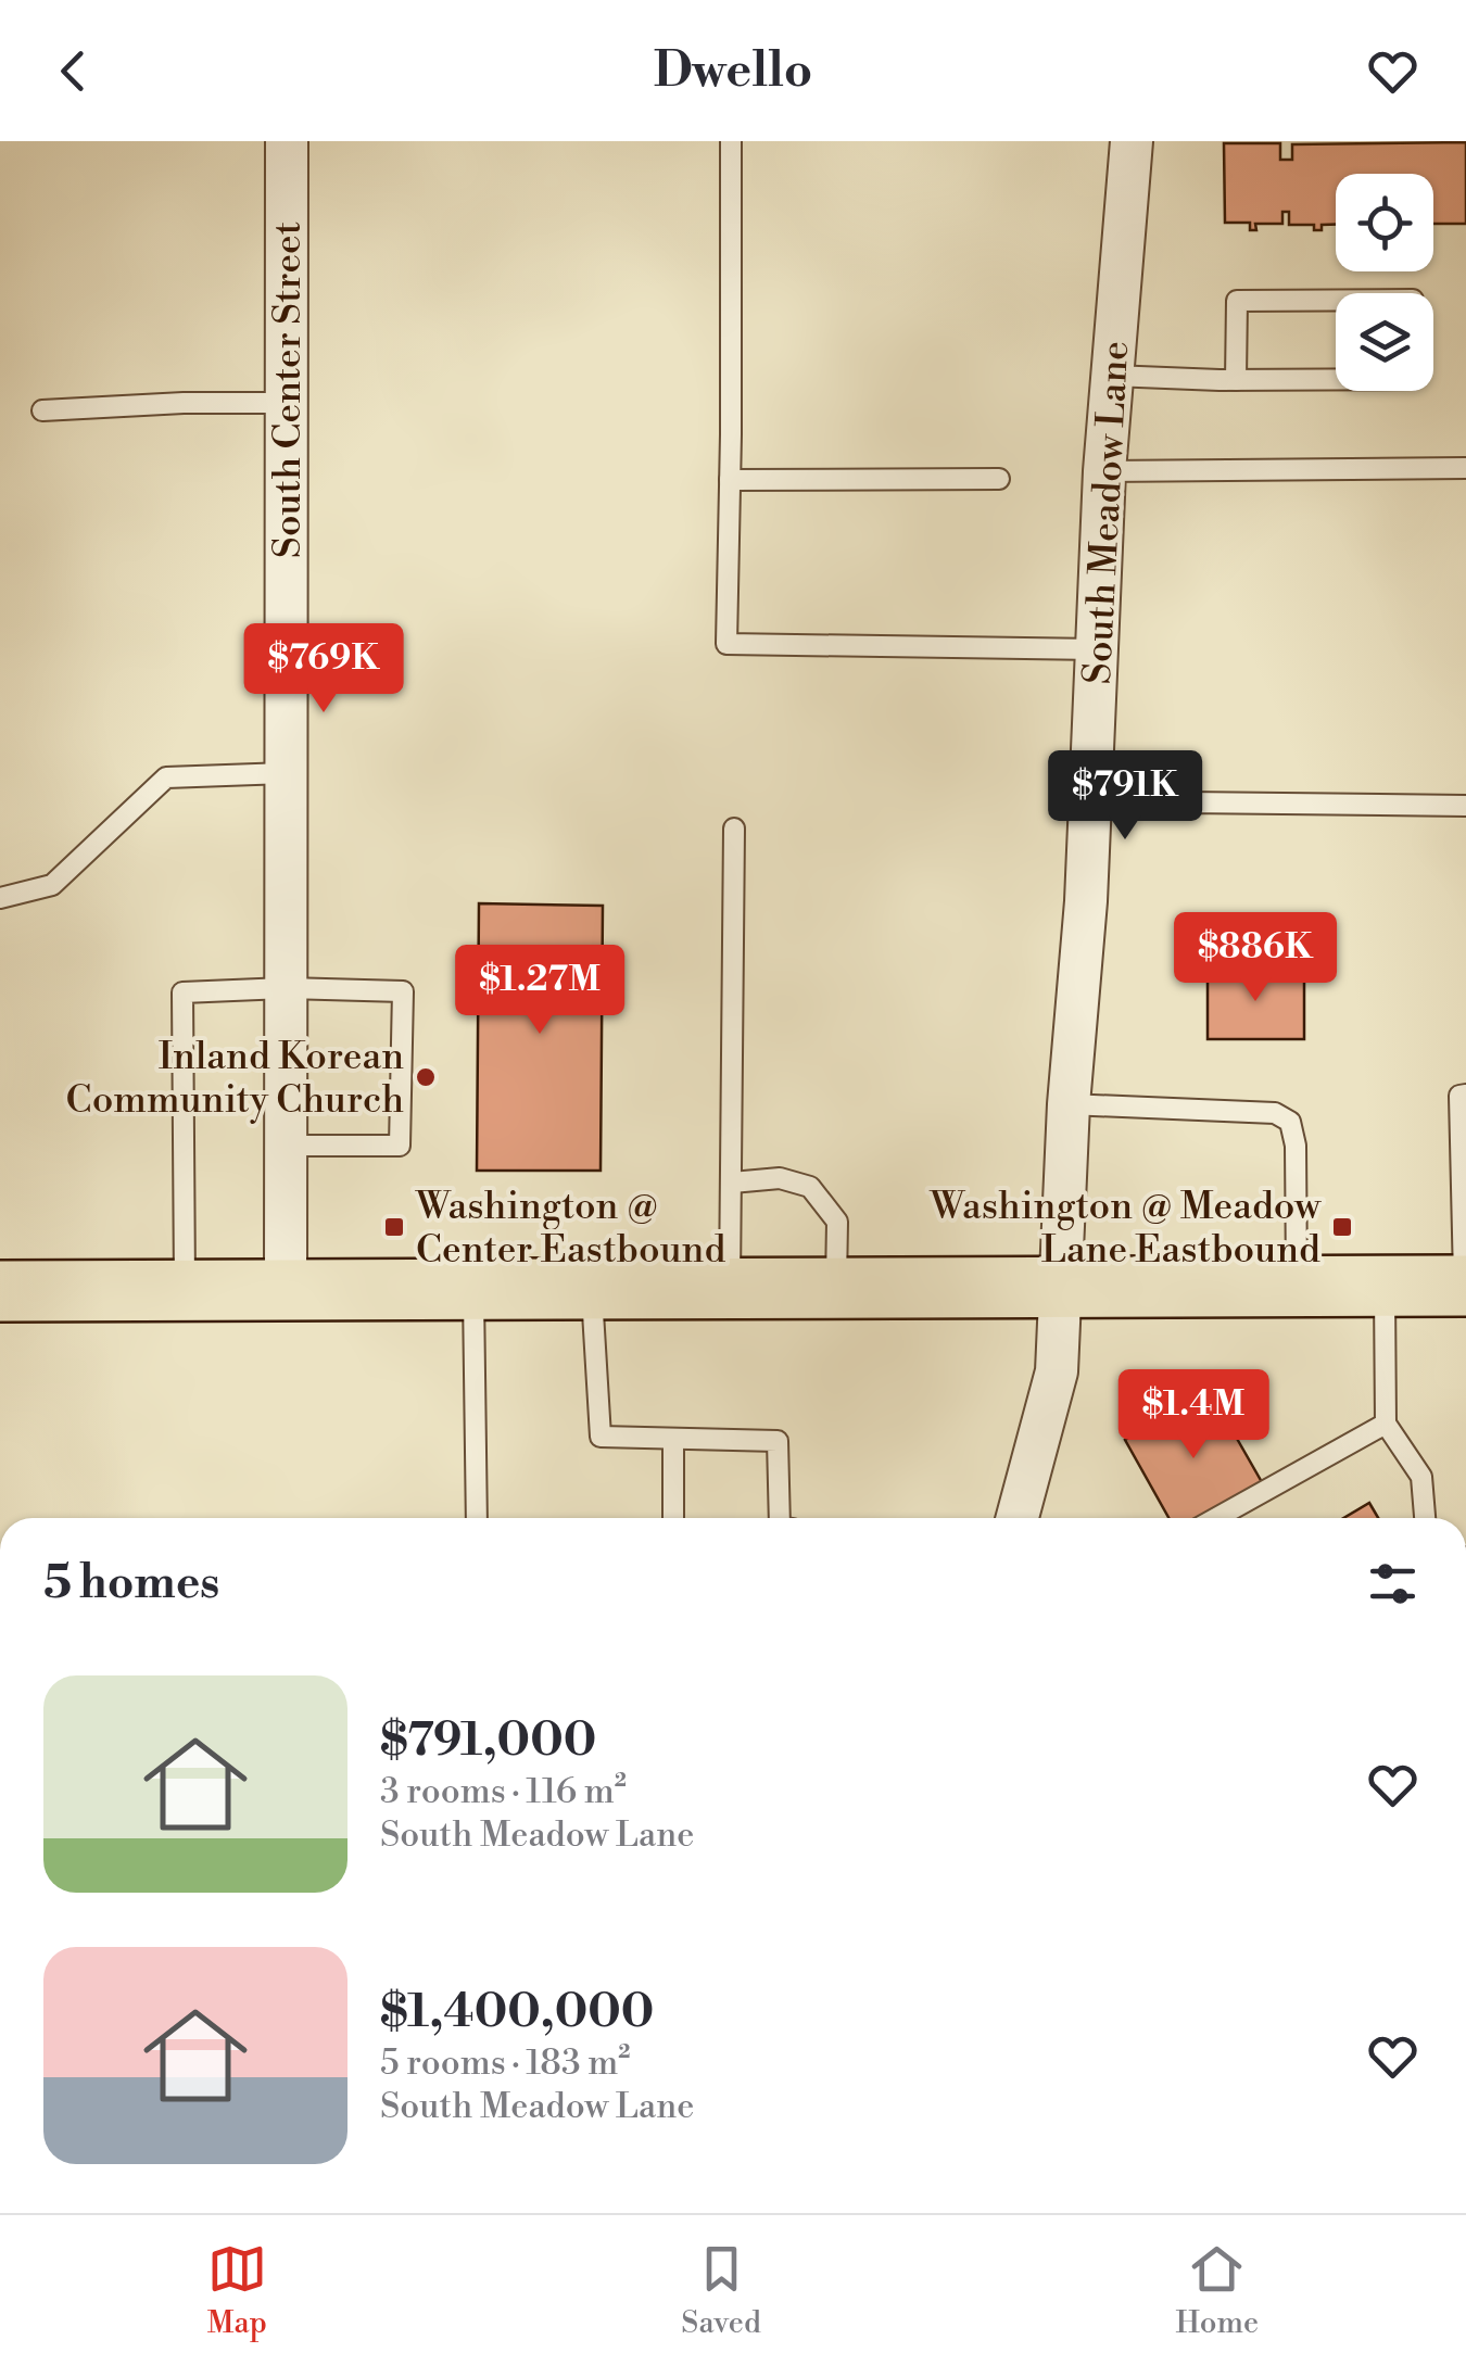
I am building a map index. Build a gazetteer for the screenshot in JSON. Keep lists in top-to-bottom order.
{
  "streets": {
    "street": ["South Center Street", "South Meadow Lane"]
  },
  "places": {
    "other": ["Inland Korean Community Church"],
    "transit": ["Washington @ Center Eastbound", "Washington @ Meadow Lane Eastbound"]
  },
  "page": {
    "header": "Dwello",
    "price": [
      "$769K",
      "$791K",
      "$886K",
      "$1.27M",
      "$1.4M"
    ],
    "heading": "5 homes",
    "list": [
      {
        "name": "$791,000",
        "note": "3 rooms · 116 m² · South Meadow Lane"
      },
      {
        "name": "$1,400,000",
        "note": "5 rooms · 183 m² · South Meadow Lane"
      }
    ],
    "tabs": ["Map", "Saved", "Home"]
  }
}
